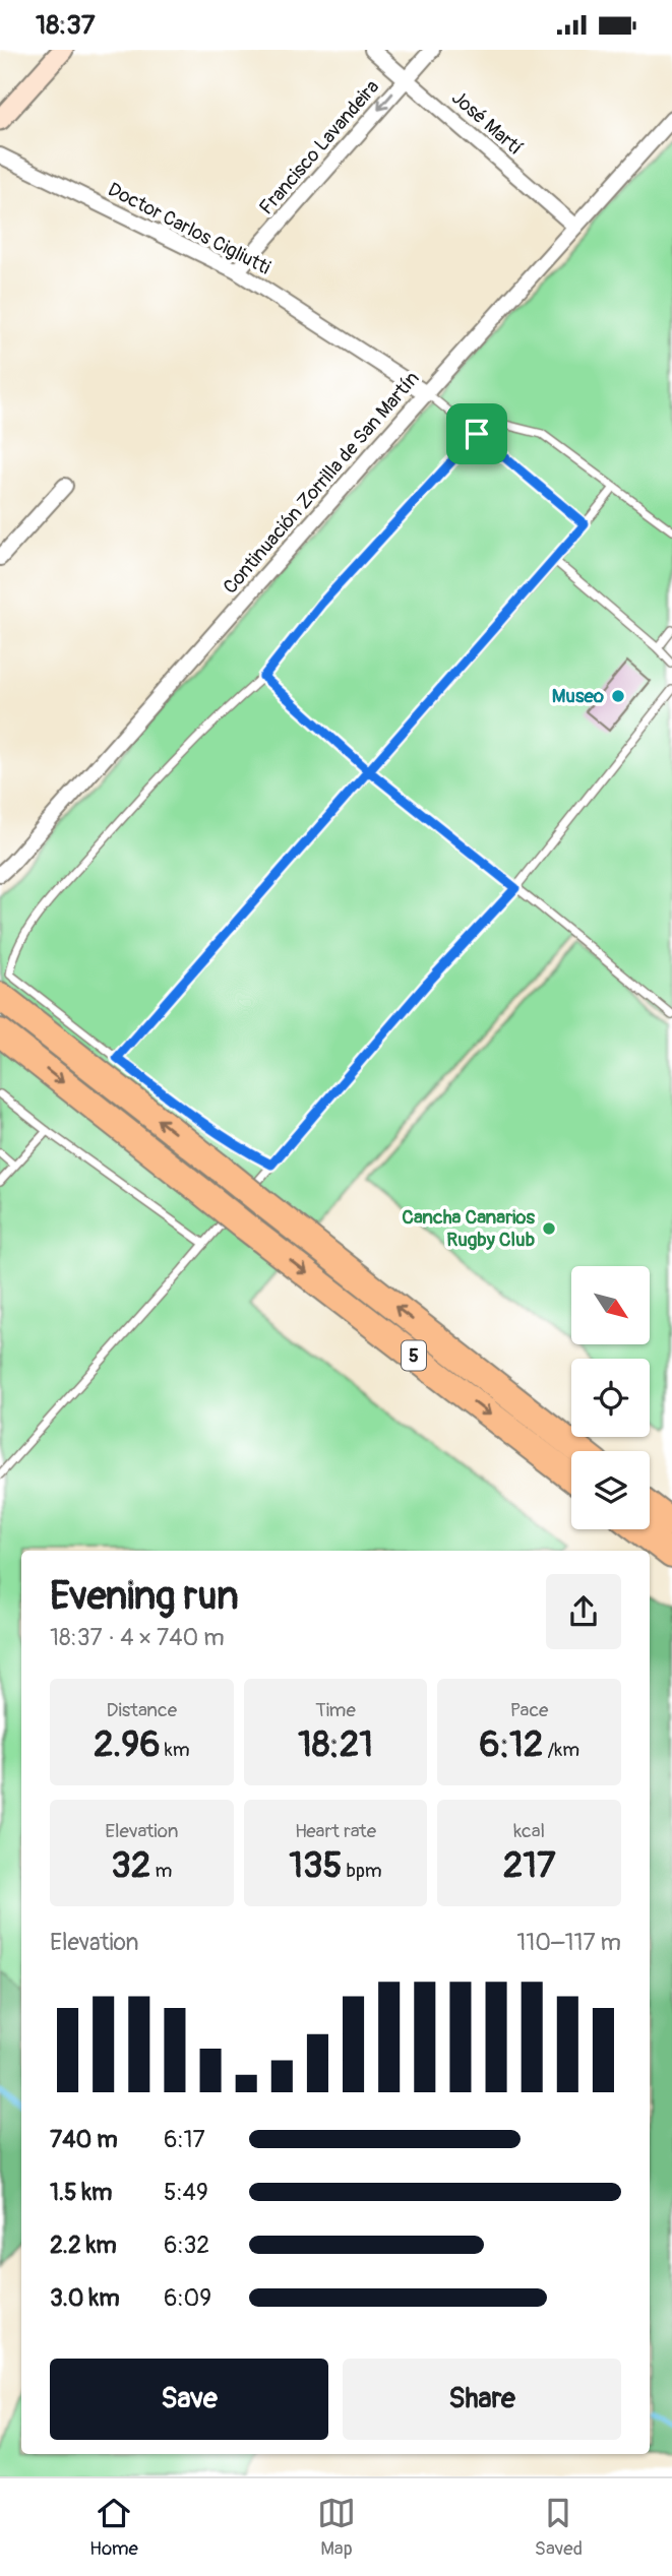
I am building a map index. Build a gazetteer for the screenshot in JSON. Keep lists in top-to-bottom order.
{
  "streets": {
    "highway": ["5"],
    "street": [
      "José Martí",
      "Francisco Lavandeira",
      "Doctor Carlos Cigliutti",
      "Continuación Zorrilla de San Martín"
    ]
  },
  "crossings": [
    ["José Martí", "Francisco Lavandeira"],
    ["José Martí", "Continuación Zorrilla de San Martín"],
    ["Francisco Lavandeira", "Doctor Carlos Cigliutti"],
    ["Doctor Carlos Cigliutti", "Continuación Zorrilla de San Martín"]
  ],
  "one_way": ["Francisco Lavandeira"],
  "places": ["Museo", "Cancha Canarios Rugby Club"],
  "north": "bottom right",
  "page": {
    "status": "18:37",
    "heading": ["Evening run", "18:37 · 4 × 740 m"],
    "stats": [
      ["Distance", "2.96 km"],
      ["Time", "18:21"],
      ["Pace", "6:12 /km"],
      ["Elevation", "32 m"],
      ["Heart rate", "135 bpm"],
      ["kcal", "217"]
    ],
    "chart": ["Elevation", "110–117 m"],
    "list": [
      {
        "name": "740 m",
        "note": "6:17"
      },
      {
        "name": "1.5 km",
        "note": "5:49"
      },
      {
        "name": "2.2 km",
        "note": "6:32"
      },
      {
        "name": "3.0 km",
        "note": "6:09"
      }
    ],
    "buttons": ["Save", "Share"],
    "tabs": ["Home", "Map", "Saved"]
  }
}
